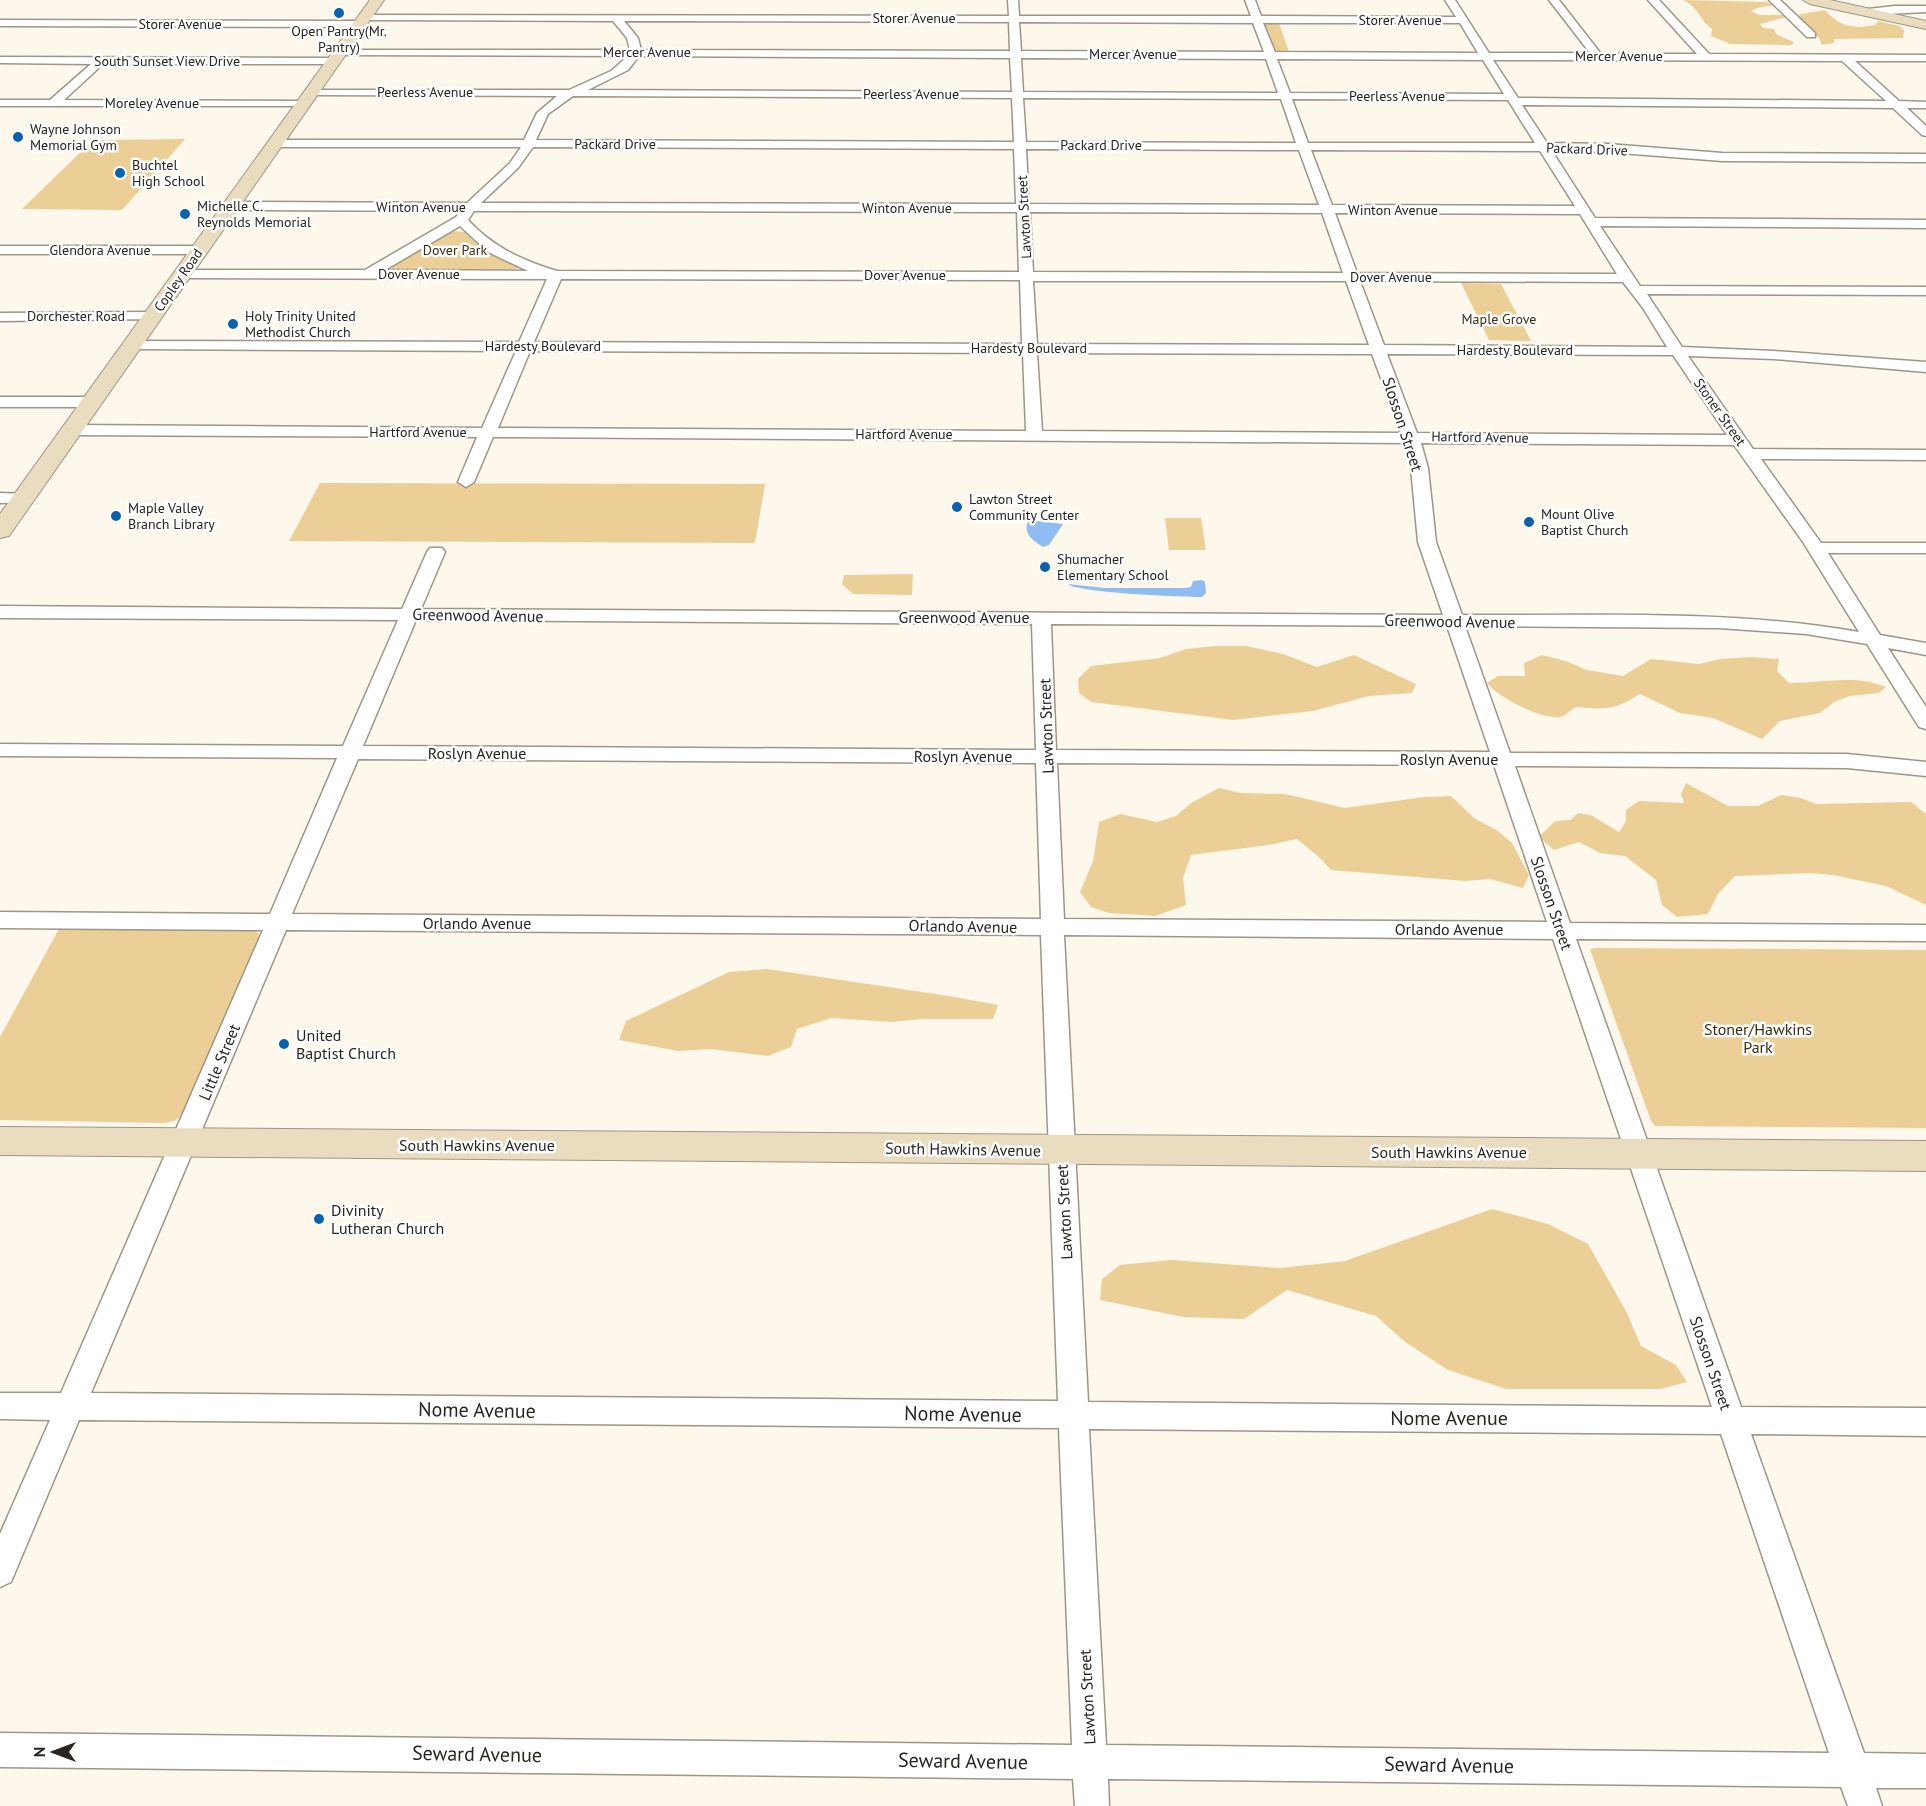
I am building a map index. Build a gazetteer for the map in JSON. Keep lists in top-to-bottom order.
{
  "streets": {
    "main road": ["Copley Road", "South Hawkins Avenue"],
    "street": [
      "Storer Avenue",
      "Mercer Avenue",
      "South Sunset View Drive",
      "Peerless Avenue",
      "Moreley Avenue",
      "Packard Drive",
      "Winton Avenue",
      "Lawton Street",
      "Glendora Avenue",
      "Dover Avenue",
      "Dorchester Road",
      "Hardesty Boulevard",
      "Stoner Street",
      "Slosson Street",
      "Hartford Avenue",
      "Greenwood Avenue",
      "Roslyn Avenue",
      "Orlando Avenue",
      "Little Street",
      "Nome Avenue",
      "Seward Avenue"
    ]
  },
  "crossings": [
    ["Storer Avenue", "Lawton Street"],
    ["Storer Avenue", "Copley Road"],
    ["Storer Avenue", "Stoner Street"],
    ["Storer Avenue", "Slosson Street"],
    ["Mercer Avenue", "South Sunset View Drive"],
    ["Mercer Avenue", "Lawton Street"],
    ["Mercer Avenue", "Copley Road"],
    ["Mercer Avenue", "Stoner Street"],
    ["Mercer Avenue", "Slosson Street"],
    ["South Sunset View Drive", "Copley Road"],
    ["Peerless Avenue", "Moreley Avenue"],
    ["Peerless Avenue", "Lawton Street"],
    ["Peerless Avenue", "Copley Road"],
    ["Peerless Avenue", "Stoner Street"],
    ["Peerless Avenue", "Slosson Street"],
    ["Moreley Avenue", "Copley Road"],
    ["Packard Drive", "Lawton Street"],
    ["Packard Drive", "Copley Road"],
    ["Packard Drive", "Stoner Street"],
    ["Packard Drive", "Slosson Street"],
    ["Winton Avenue", "Lawton Street"],
    ["Winton Avenue", "Copley Road"],
    ["Winton Avenue", "Stoner Street"],
    ["Winton Avenue", "Slosson Street"],
    ["Lawton Street", "Dover Avenue"],
    ["Lawton Street", "Hardesty Boulevard"],
    ["Lawton Street", "Hartford Avenue"],
    ["Lawton Street", "Greenwood Avenue"],
    ["Lawton Street", "Roslyn Avenue"],
    ["Lawton Street", "Orlando Avenue"],
    ["Lawton Street", "South Hawkins Avenue"],
    ["Lawton Street", "Nome Avenue"],
    ["Lawton Street", "Seward Avenue"],
    ["Glendora Avenue", "Copley Road"],
    ["Dover Avenue", "Copley Road"],
    ["Dover Avenue", "Stoner Street"],
    ["Dover Avenue", "Slosson Street"],
    ["Copley Road", "Dorchester Road"],
    ["Copley Road", "Hardesty Boulevard"],
    ["Copley Road", "Hartford Avenue"],
    ["Hardesty Boulevard", "Stoner Street"],
    ["Hardesty Boulevard", "Slosson Street"],
    ["Stoner Street", "Hartford Avenue"],
    ["Stoner Street", "Greenwood Avenue"],
    ["Slosson Street", "Hartford Avenue"],
    ["Slosson Street", "Greenwood Avenue"],
    ["Slosson Street", "Roslyn Avenue"],
    ["Slosson Street", "Orlando Avenue"],
    ["Slosson Street", "South Hawkins Avenue"],
    ["Slosson Street", "Nome Avenue"],
    ["Slosson Street", "Seward Avenue"],
    ["Greenwood Avenue", "Little Street"],
    ["Roslyn Avenue", "Little Street"],
    ["Orlando Avenue", "Little Street"],
    ["Little Street", "South Hawkins Avenue"],
    ["Little Street", "Nome Avenue"]
  ],
  "parks": ["Dover Park", "Maple Grove", "Stoner/Hawkins Park"],
  "places": [
    "Open Pantry(Mr. Pantry)",
    "Wayne Johnson Memorial Gym",
    "Buchtel High School",
    "Michelle C. Reynolds Memorial",
    "Holy Trinity United Methodist Church",
    "Lawton Street Community Center",
    "Maple Valley Branch Library",
    "Mount Olive Baptist Church",
    "Shumacher Elementary School",
    "United Baptist Church",
    "Divinity Lutheran Church"
  ],
  "north": "left"
}
